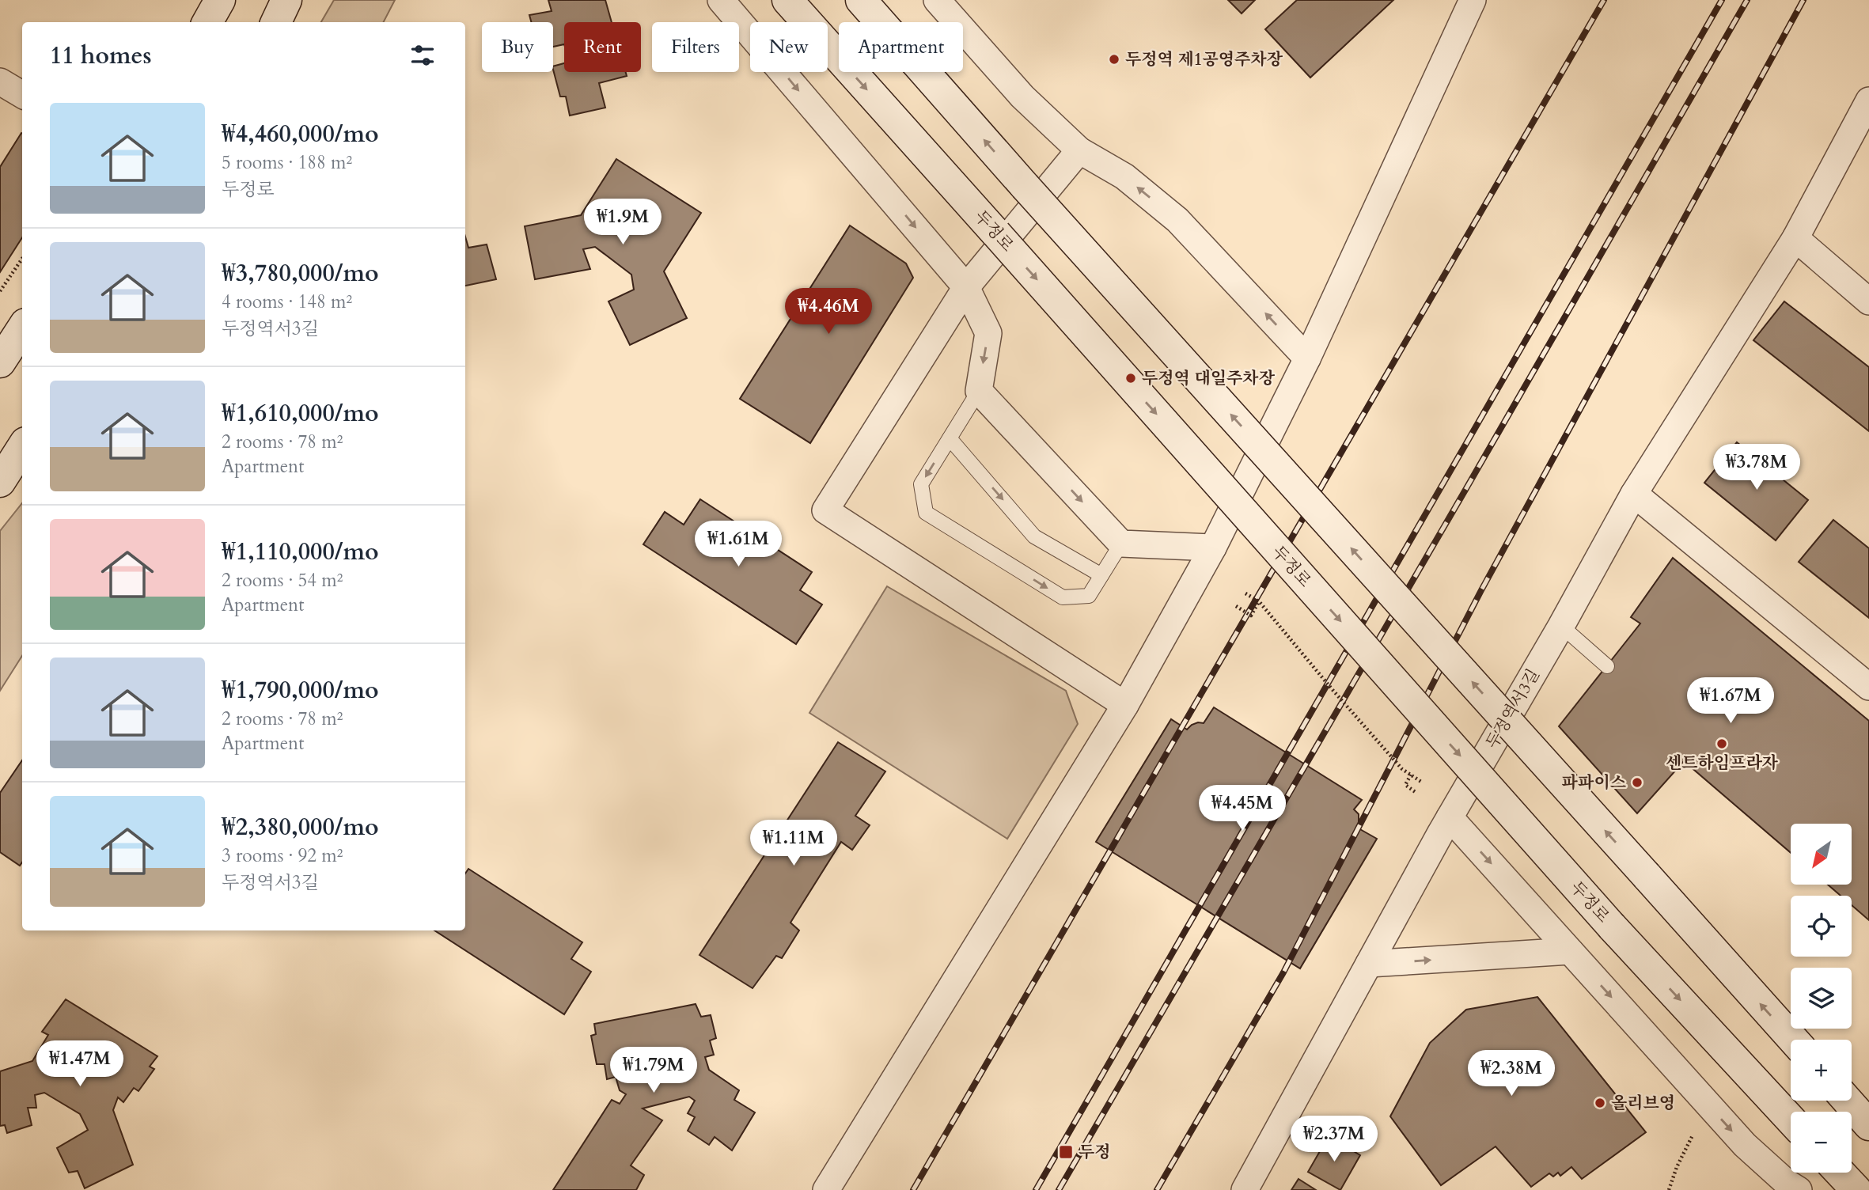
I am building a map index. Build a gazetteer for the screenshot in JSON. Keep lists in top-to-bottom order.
{
  "streets": {
    "street": ["두정로", "두정역서3길"]
  },
  "places": {
    "other": [
      "두정역 제1공영주차장",
      "두정역 대일주차장",
      "센트하임프라자",
      "파파이스",
      "올리브영"
    ],
    "transit": ["두정"]
  },
  "north": "bottom left",
  "page": {
    "chip": [
      "Buy",
      "Rent",
      "Filters",
      "New",
      "Apartment"
    ],
    "heading": "11 homes",
    "list": [
      {
        "name": "₩4,460,000/mo",
        "note": "5 rooms · 188 m² · 두정로"
      },
      {
        "name": "₩3,780,000/mo",
        "note": "4 rooms · 148 m² · 두정역서3길"
      },
      {
        "name": "₩1,610,000/mo",
        "note": "2 rooms · 78 m² · Apartment"
      },
      {
        "name": "₩1,110,000/mo",
        "note": "2 rooms · 54 m² · Apartment"
      },
      {
        "name": "₩1,790,000/mo",
        "note": "2 rooms · 78 m² · Apartment"
      },
      {
        "name": "₩2,380,000/mo",
        "note": "3 rooms · 92 m² · 두정역서3길"
      }
    ],
    "price": [
      "₩1.9M",
      "₩4.46M",
      "₩3.78M",
      "₩1.61M",
      "₩1.67M",
      "₩4.45M",
      "₩1.11M",
      "₩1.47M",
      "₩1.79M",
      "₩2.38M",
      "₩2.37M"
    ],
    "map_buttons": ["+", "−"]
  }
}
